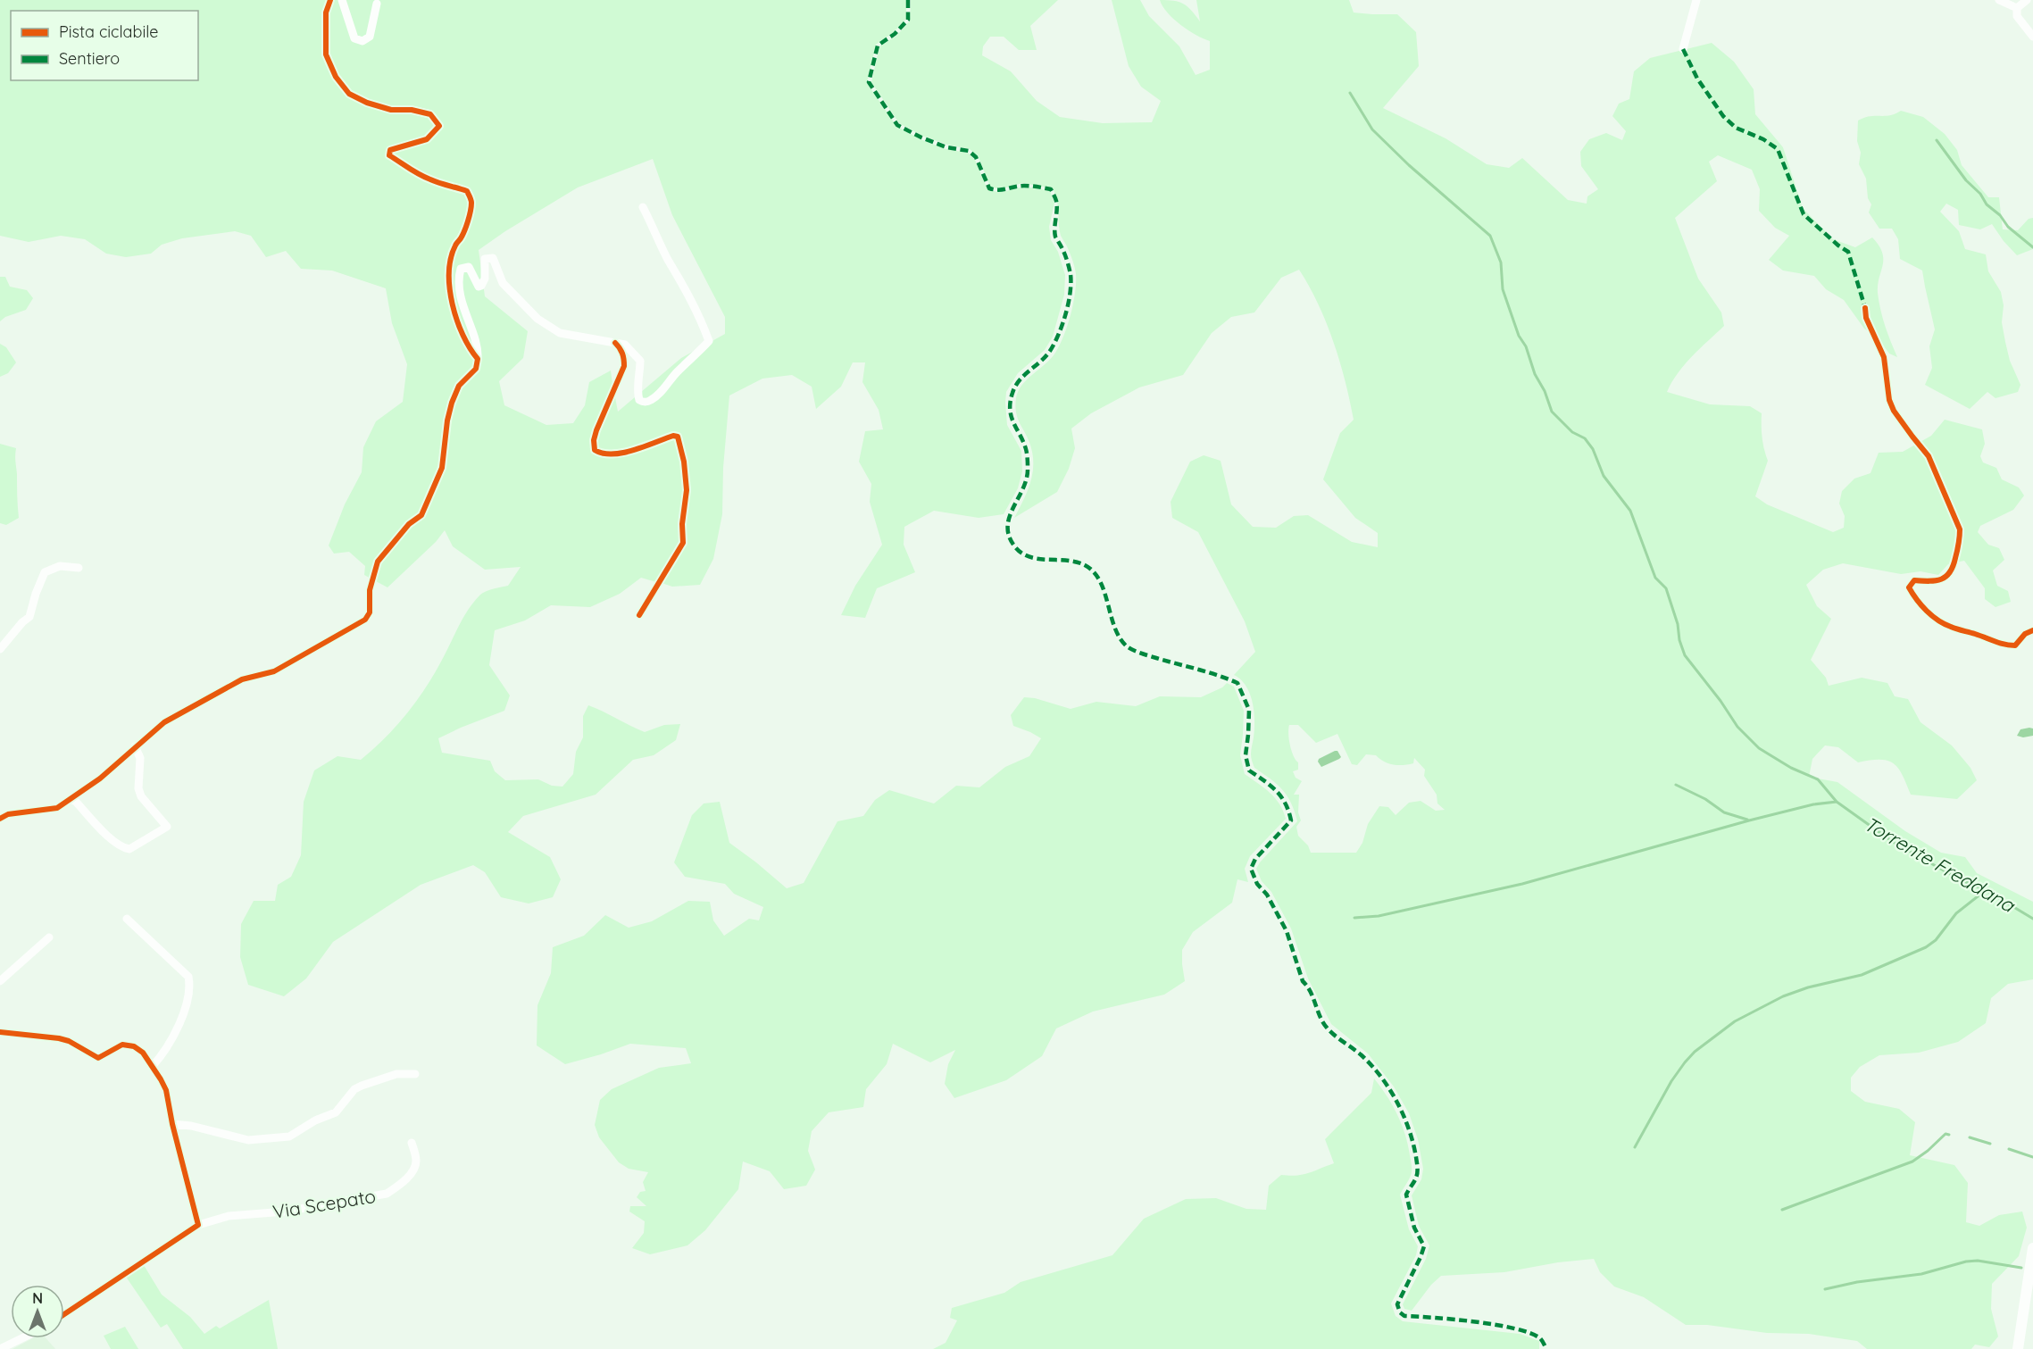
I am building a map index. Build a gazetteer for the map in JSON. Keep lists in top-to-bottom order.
{
  "streets": {
    "street": ["Via Scepato"]
  },
  "water": ["Torrente Freddana"],
  "legend": ["Pista ciclabile", "Sentiero"],
  "north": "top"
}
